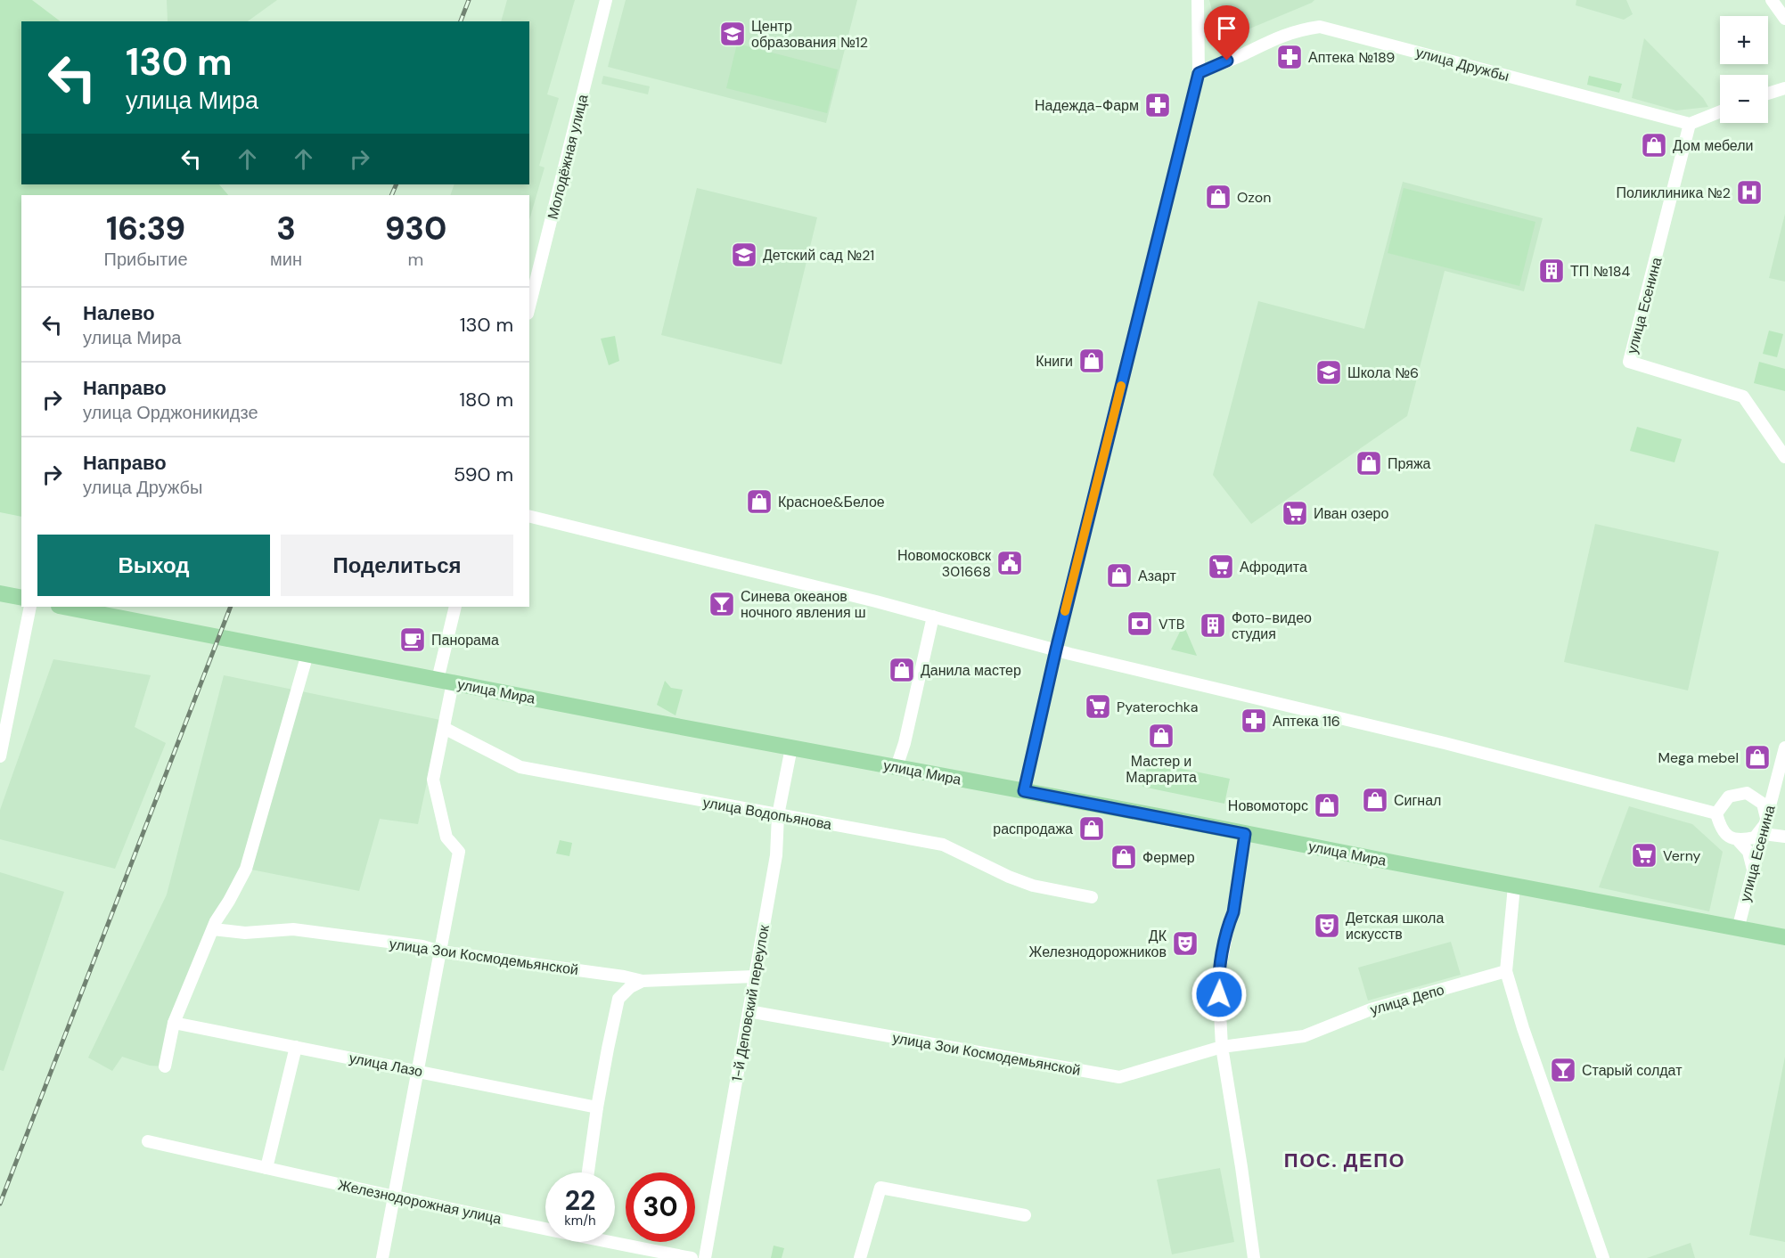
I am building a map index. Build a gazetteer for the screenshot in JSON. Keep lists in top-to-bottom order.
{
  "streets": {
    "main road": ["улица Мира"],
    "street": [
      "улица Дружбы",
      "Молодёжная улица",
      "улица Есенина",
      "улица Водопьянова",
      "улица Зои Космодемьянской",
      "улица Депо",
      "1-й Деповский переулок",
      "улица Лазо",
      "Железнодорожная улица"
    ]
  },
  "crossings": [
    ["улица Дружбы", "улица Есенина"],
    ["улица Есенина", "улица Мира"],
    ["улица Мира", "1-й Деповский переулок"],
    ["улица Водопьянова", "1-й Деповский переулок"],
    ["улица Зои Космодемьянской", "улица Депо"],
    ["улица Зои Космодемьянской", "1-й Деповский переулок"]
  ],
  "districts": ["ПОС. ДЕПО"],
  "places": {
    "school or university": ["Центр образования №12", "Детский сад №21", "Школа №6"],
    "pharmacy": ["Аптека №189", "Надежда-Фарм", "Аптека 116"],
    "shop": [
      "Дом мебели",
      "Ozon",
      "Книги",
      "Пряжа",
      "Красное&Белое",
      "Азарт",
      "Данила мастер",
      "Мастер и Маргарита",
      "Mega mebel",
      "Сигнал",
      "Новомоторс",
      "распродажа",
      "Фермер"
    ],
    "hospital": ["Поликлиника №2"],
    "building": ["ТП №184", "Фото-видео студия"],
    "supermarket": [
      "Иван озеро",
      "Афродита",
      "Pyaterochka",
      "Verny"
    ],
    "public building": ["Новомосковск 301668"],
    "bar": ["Синева океанов ночного явления ш", "Старый солдат"],
    "bank": ["VTB"],
    "cafe": ["Панорама"],
    "theatre": ["Детская школа искусств", "ДК Железнодорожников"]
  },
  "page": {
    "map_buttons": ["+", "−"],
    "turn": ["130 m", "улица Мира"],
    "eta": [
      "16:39",
      "Прибытие",
      "3",
      "мин",
      "930",
      "m"
    ],
    "list": [
      {
        "name": "Налево",
        "note": "улица Мира",
        "value": "130 m"
      },
      {
        "name": "Направо",
        "note": "улица Орджоникидзе",
        "value": "180 m"
      },
      {
        "name": "Направо",
        "note": "улица Дружбы",
        "value": "590 m"
      }
    ],
    "buttons": ["Выход", "Поделиться"],
    "speed": "22 km/h",
    "limit": "30"
  }
}
